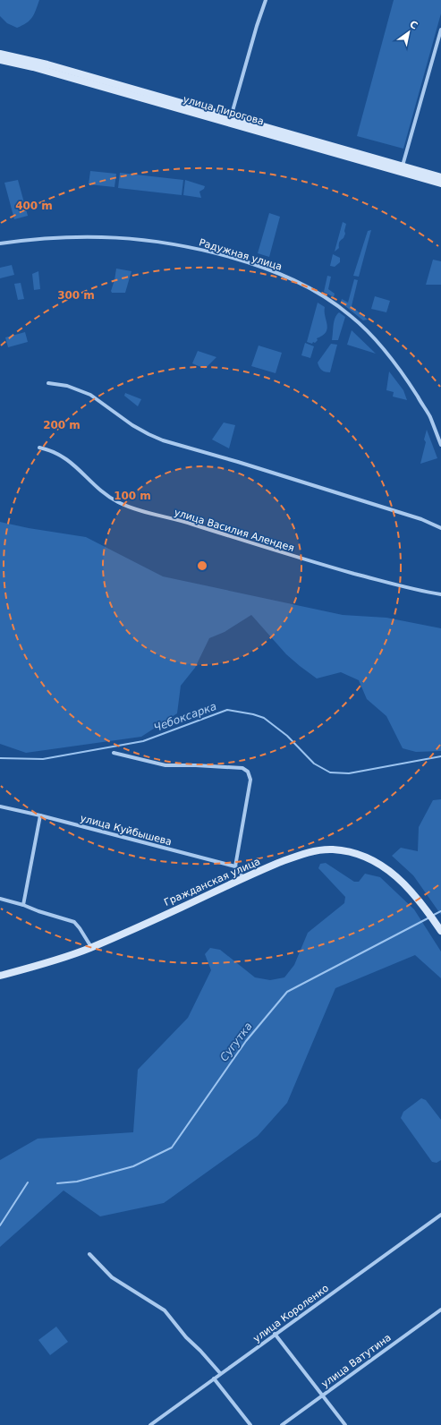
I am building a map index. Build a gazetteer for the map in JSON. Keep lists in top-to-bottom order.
{
  "streets": {
    "main road": ["улица Пирогова", "Гражданская улица"],
    "street": [
      "Радужная улица",
      "улица Василия Алендея",
      "улица Куйбышева",
      "улица Короленко",
      "улица Ватутина"
    ]
  },
  "water": ["Чебоксарка", "Сугутка"],
  "north": "top right",
  "rings": [
    "400 m",
    "300 m",
    "200 m",
    "100 m"
  ]
}
